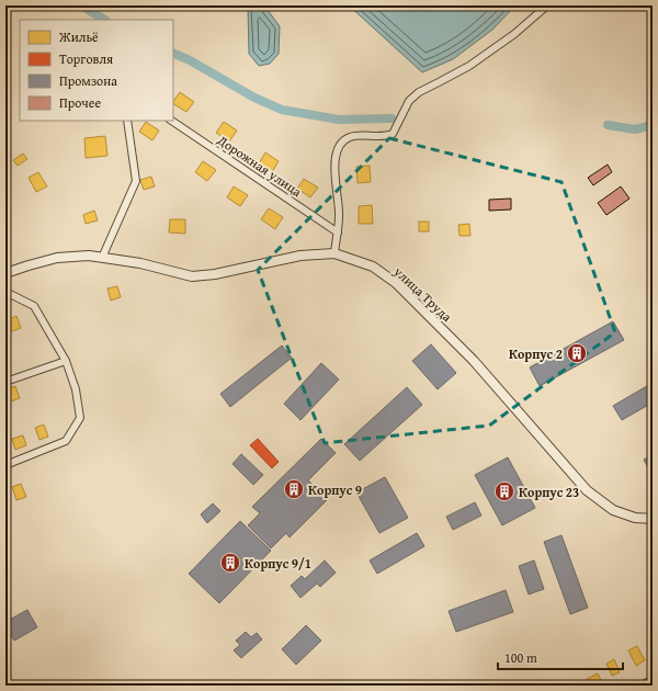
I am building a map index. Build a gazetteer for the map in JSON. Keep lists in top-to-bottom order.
{
  "streets": {
    "street": ["Дорожная улица", "улица Труда"]
  },
  "places": {
    "building": [
      "Корпус 2",
      "Корпус 9",
      "Корпус 23",
      "Корпус 9/1"
    ]
  },
  "legend": [
    "Жильё",
    "Торговля",
    "Промзона",
    "Прочее"
  ],
  "scale_bar": "100 m"
}
